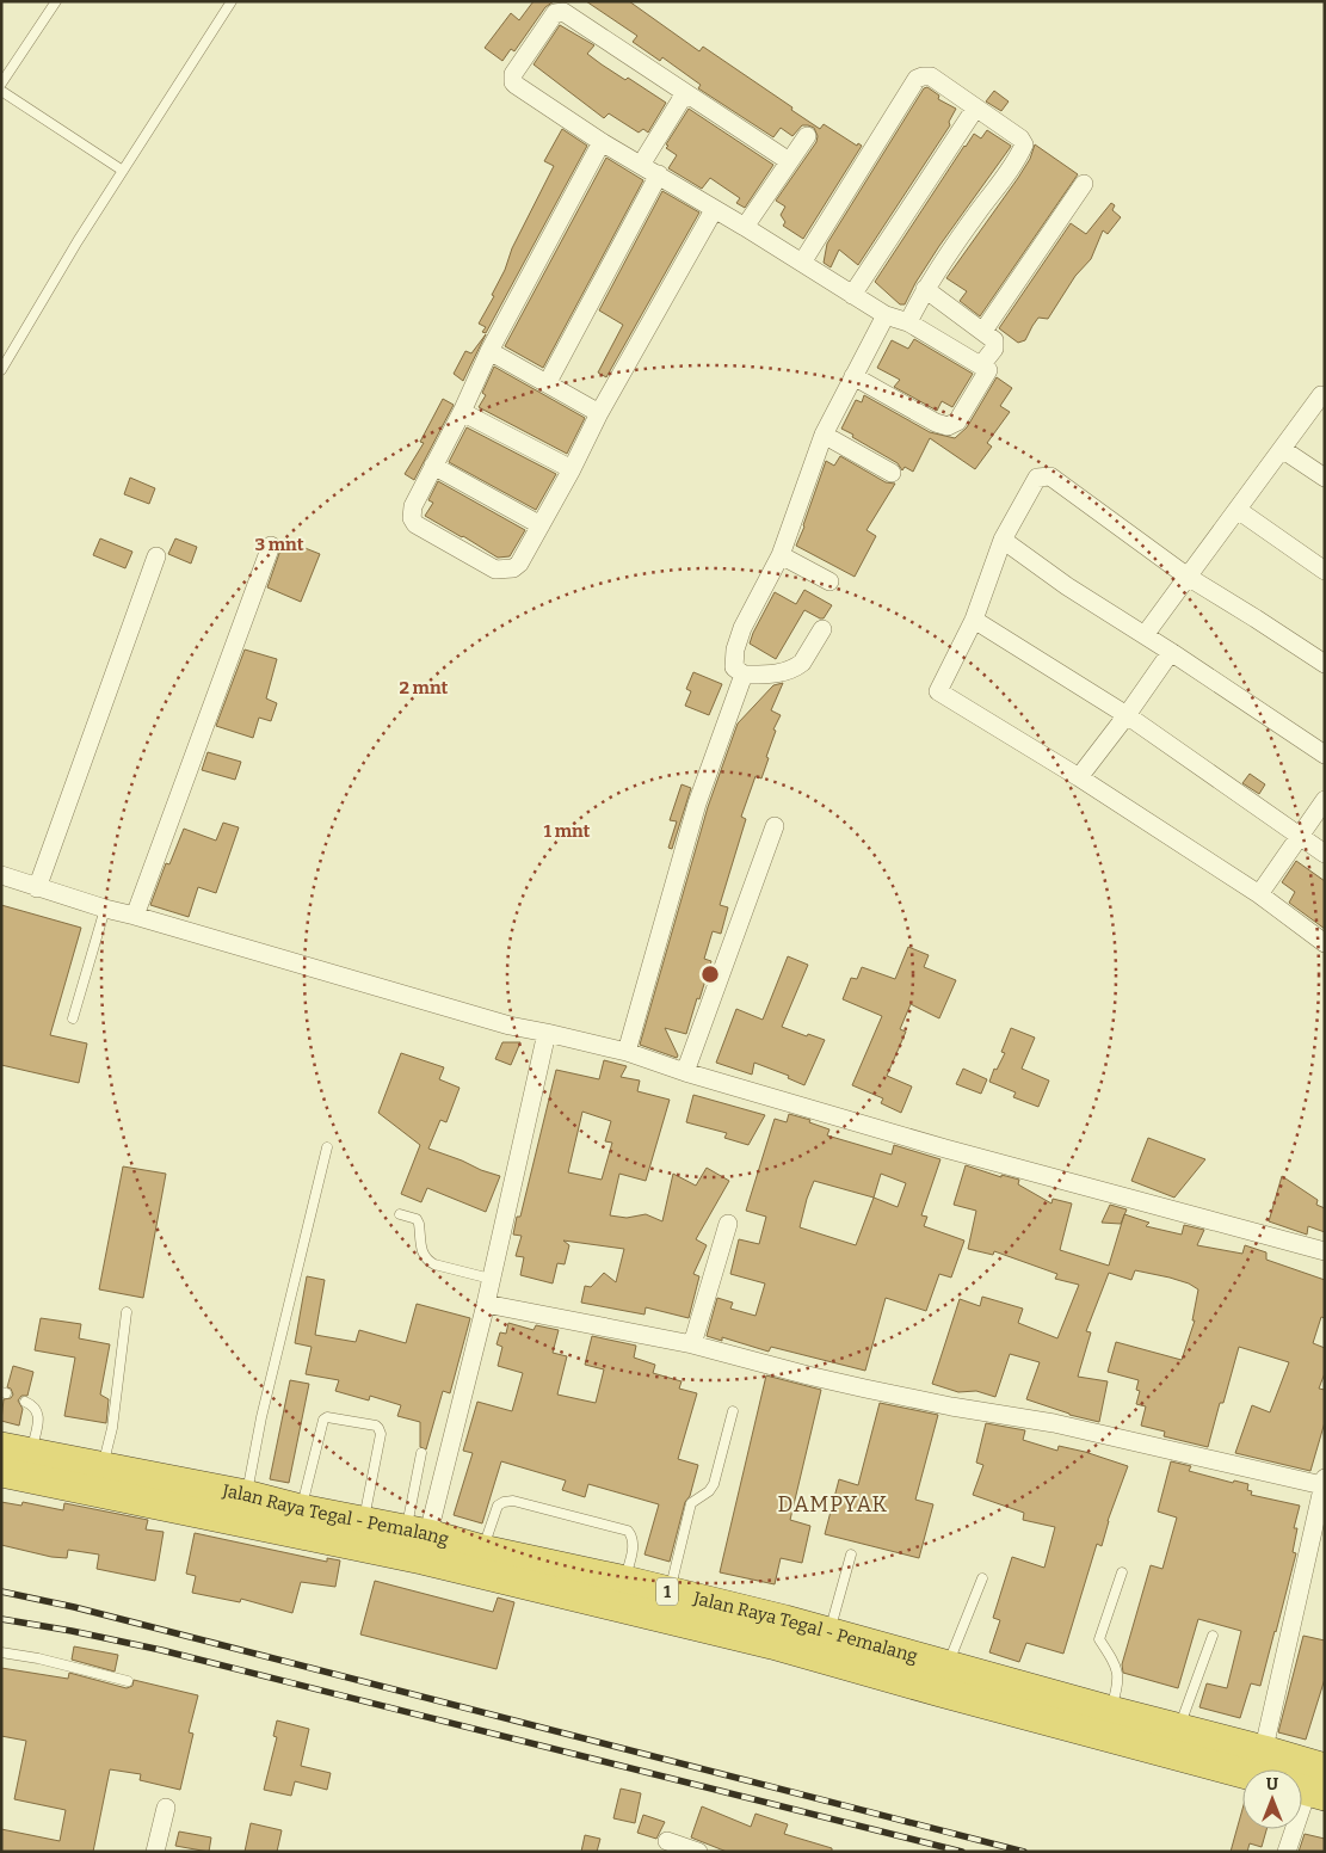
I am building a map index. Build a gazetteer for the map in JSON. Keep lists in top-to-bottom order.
{
  "streets": {
    "highway": ["Jalan Raya Tegal - Pemalang", "1"]
  },
  "districts": ["DAMPYAK"],
  "north": "top",
  "rings": ["3 mnt", "2 mnt", "1 mnt"]
}
